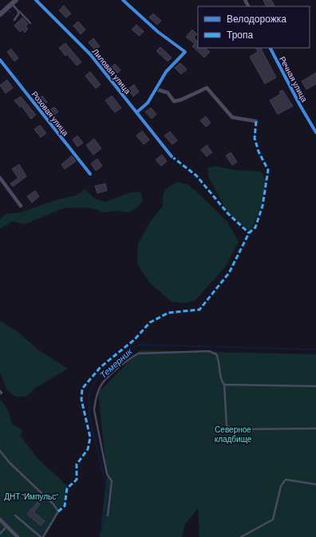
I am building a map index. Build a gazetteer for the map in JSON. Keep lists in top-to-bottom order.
{
  "streets": {
    "street": ["Лиловая улица", "Речная улица", "Розовая улица"]
  },
  "water": ["Темерник"],
  "parks": ["Северное кладбище", "ДНТ \"Импульс\""],
  "legend": ["Велодорожка", "Тропа"]
}
